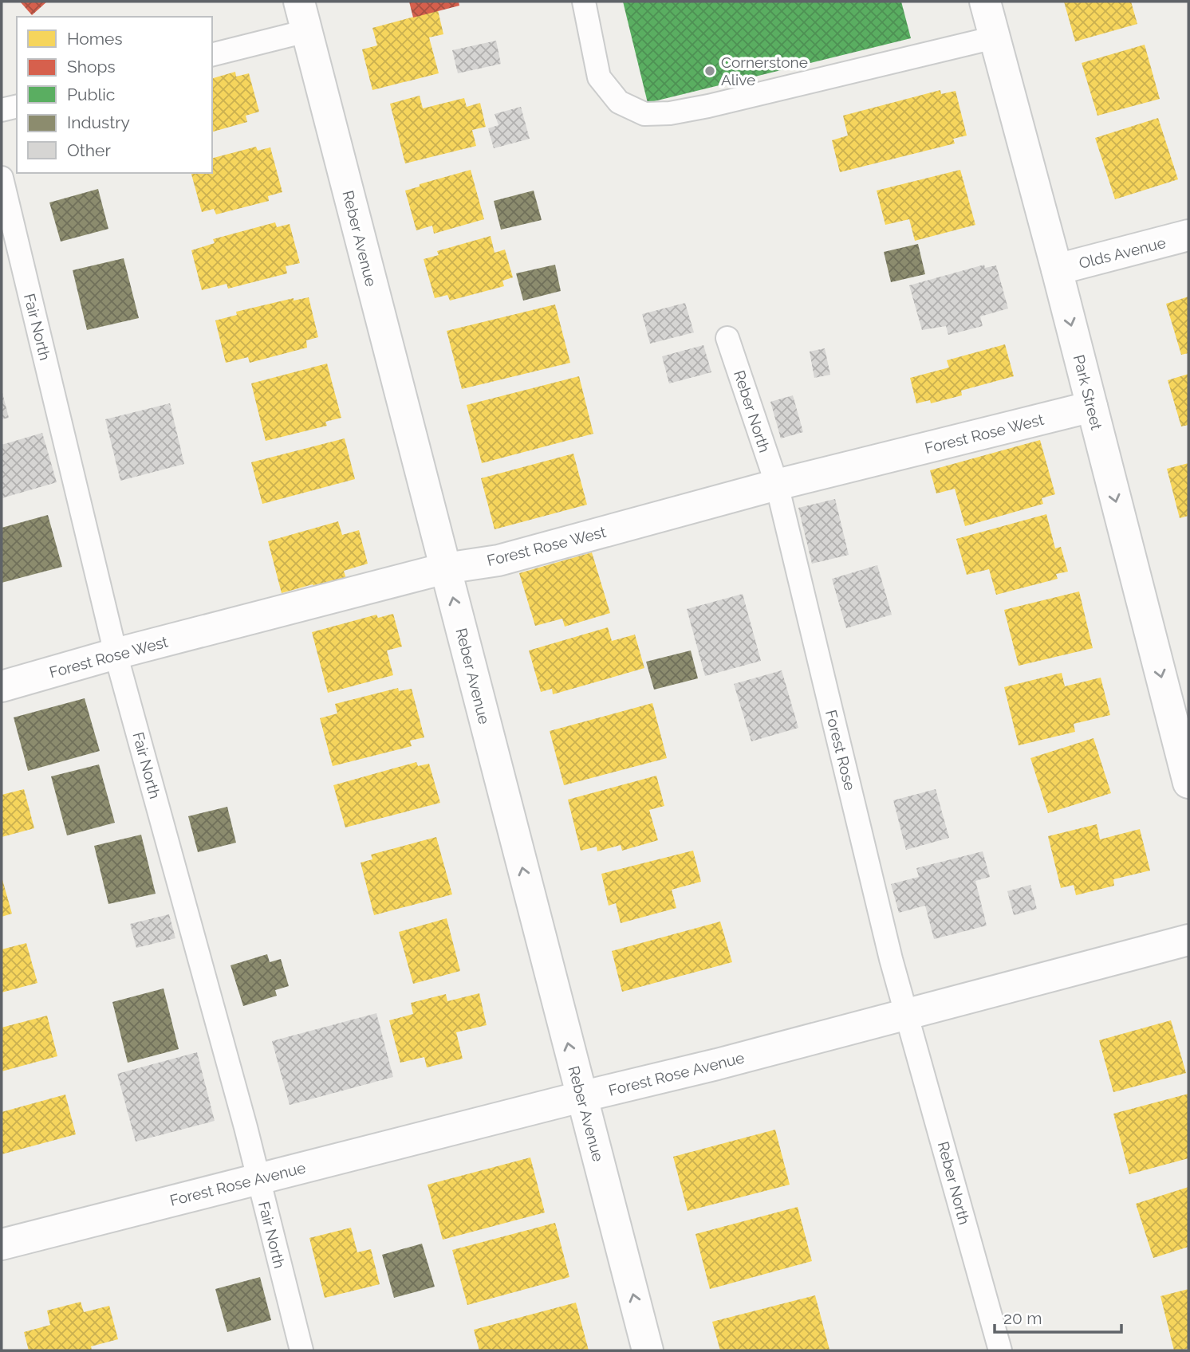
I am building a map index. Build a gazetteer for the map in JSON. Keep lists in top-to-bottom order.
{
  "streets": {
    "street": [
      "Reber Avenue",
      "Olds Avenue",
      "Park Street",
      "Forest Rose West",
      "Forest Rose Avenue"
    ],
    "lane": ["Fair North", "Reber North", "Forest Rose"]
  },
  "crossings": [
    ["Reber Avenue", "Forest Rose West"],
    ["Reber Avenue", "Forest Rose Avenue"],
    ["Olds Avenue", "Park Street"],
    ["Fair North", "Forest Rose West"],
    ["Fair North", "Forest Rose Avenue"],
    ["Park Street", "Forest Rose West"],
    ["Reber North", "Forest Rose West"],
    ["Reber North", "Forest Rose"],
    ["Reber North", "Forest Rose Avenue"],
    ["Forest Rose West", "Forest Rose"],
    ["Forest Rose", "Forest Rose Avenue"]
  ],
  "one_way": ["Reber Avenue", "Park Street"],
  "places": ["Cornerstone Alive"],
  "legend": [
    "Homes",
    "Shops",
    "Public",
    "Industry",
    "Other"
  ],
  "scale_bar": "20 m"
}
